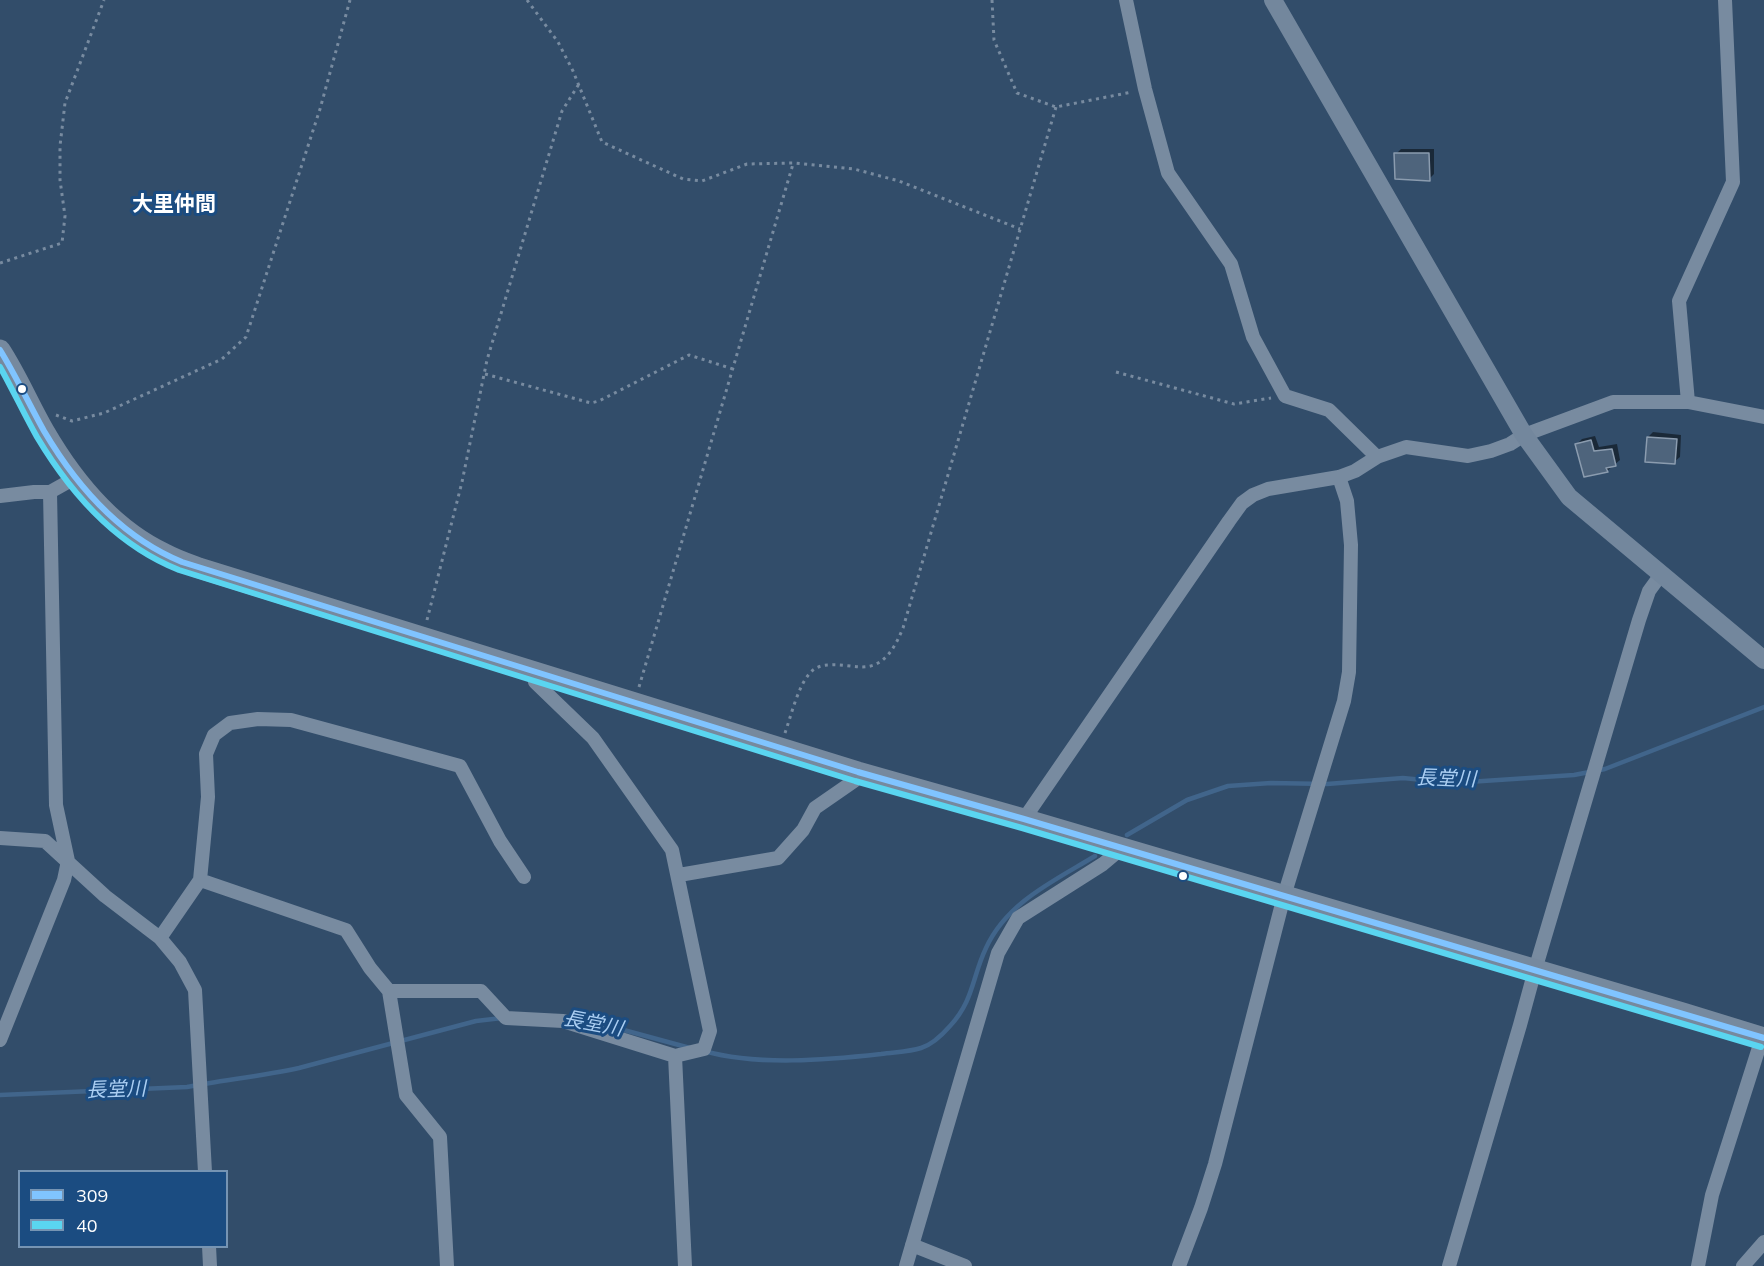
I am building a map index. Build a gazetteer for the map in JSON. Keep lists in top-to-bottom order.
{
  "districts": ["大里仲間"],
  "water": ["長堂川"],
  "lines": ["transit line 309", "transit line 40"],
  "legend": ["309", "40"]
}
